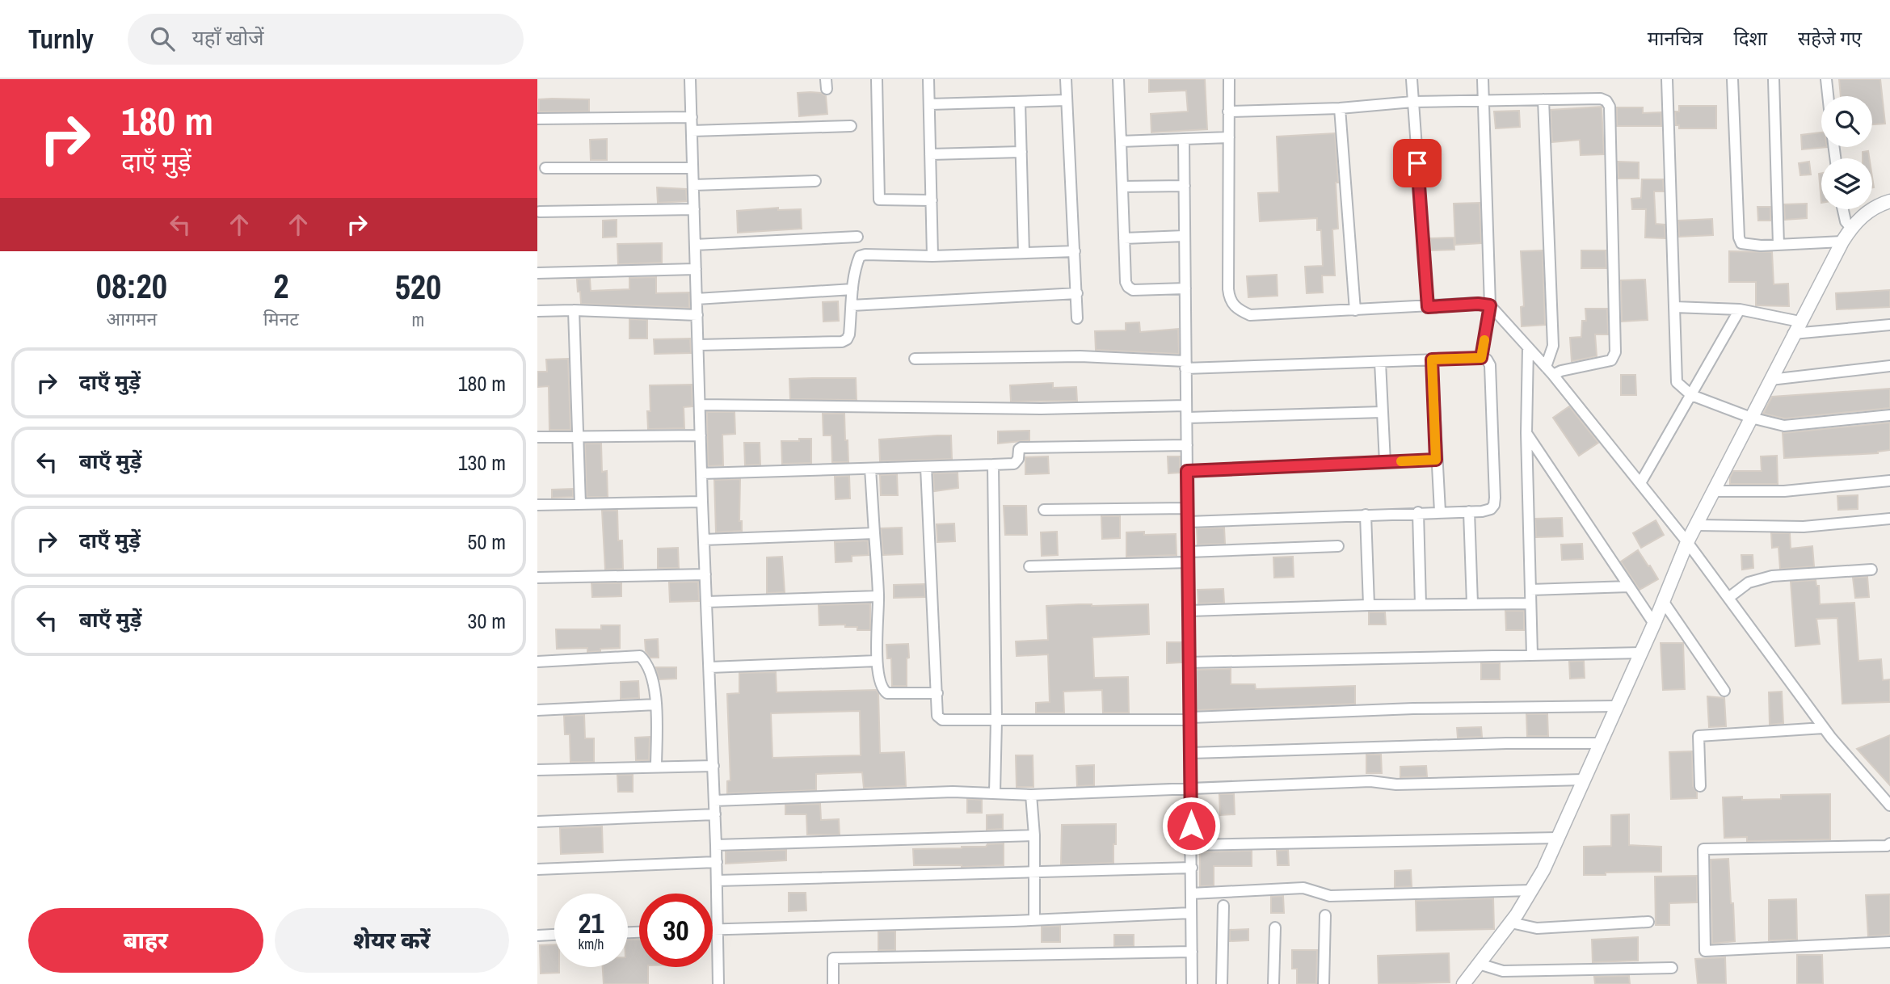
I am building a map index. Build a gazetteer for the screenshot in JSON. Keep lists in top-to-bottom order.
{
  "page": {
    "header": "Turnly",
    "search": "यहाँ खोजें",
    "nav": ["मानचित्र", "दिशा", "सहेजे गए"],
    "turn": ["180 m", "दाएँ मुड़ें"],
    "eta": [
      "08:20",
      "आगमन",
      "2",
      "मिनट",
      "520",
      "m"
    ],
    "list": [
      {
        "name": "दाएँ मुड़ें",
        "value": "180 m"
      },
      {
        "name": "बाएँ मुड़ें",
        "value": "130 m"
      },
      {
        "name": "दाएँ मुड़ें",
        "value": "50 m"
      },
      {
        "name": "बाएँ मुड़ें",
        "value": "30 m"
      }
    ],
    "speed": "21 km/h",
    "limit": "30",
    "buttons": ["बाहर", "शेयर करें"]
  }
}
